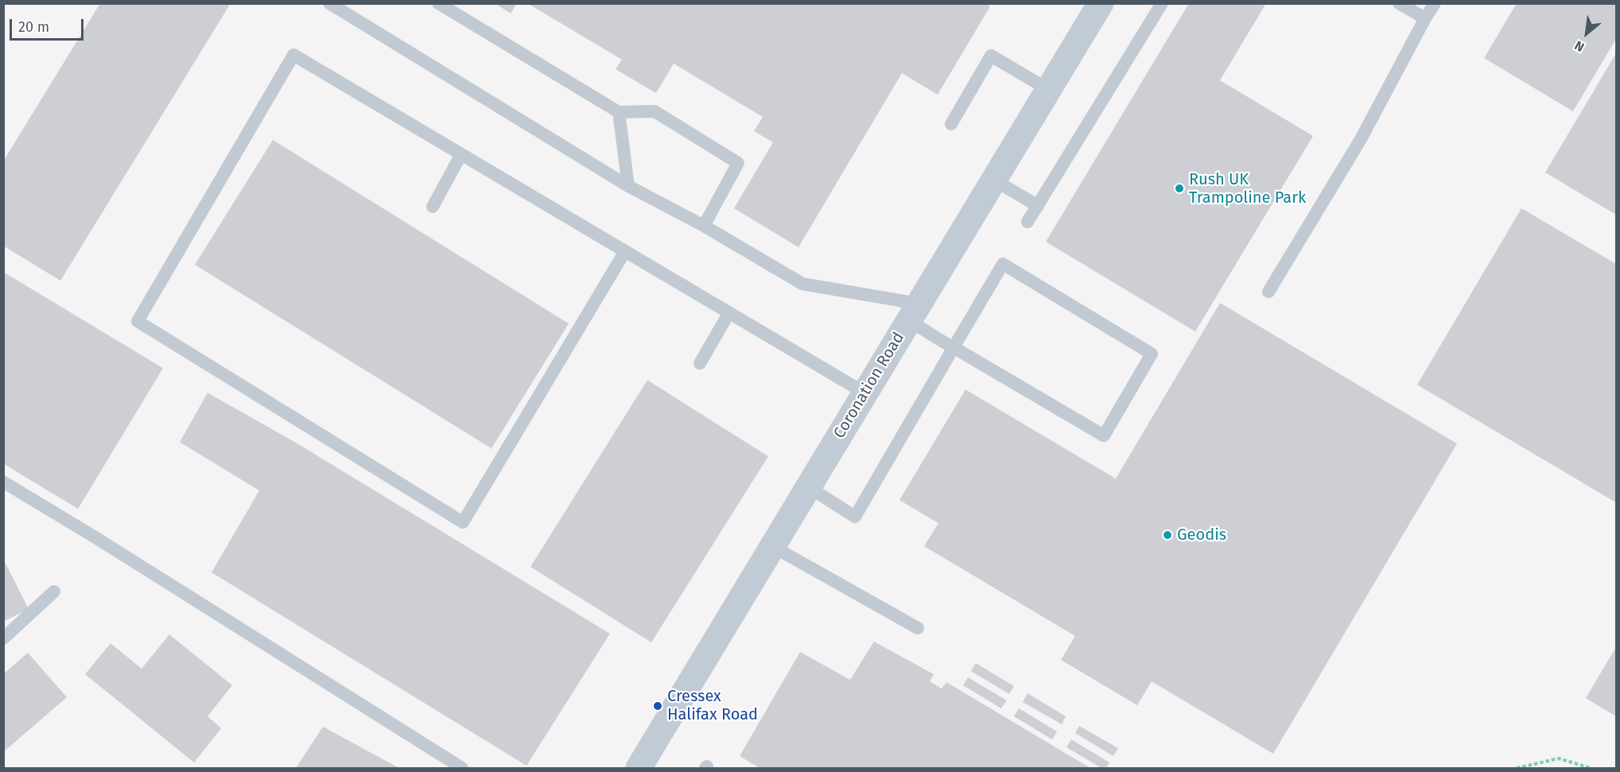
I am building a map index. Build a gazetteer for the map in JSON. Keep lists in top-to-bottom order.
{
  "streets": {
    "street": ["Coronation Road"]
  },
  "places": ["Rush UK Trampoline Park", "Geodis", "Cressex Halifax Road"],
  "scale_bar": "20 m",
  "north": "bottom left"
}
